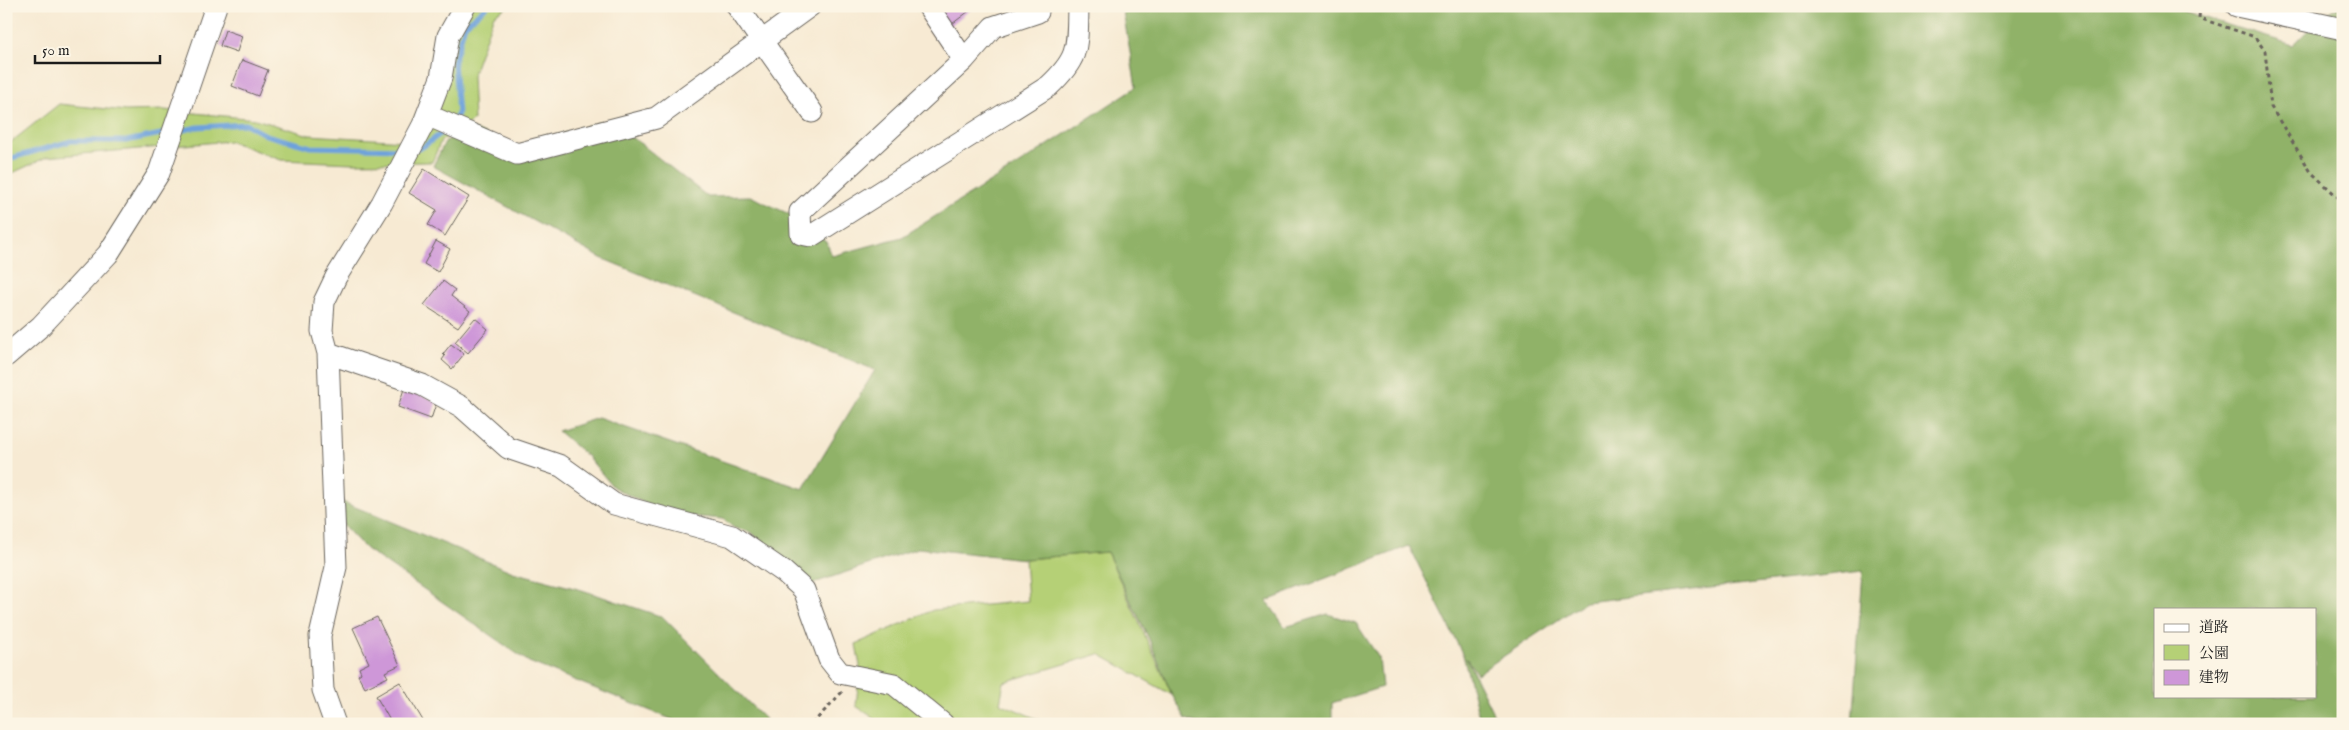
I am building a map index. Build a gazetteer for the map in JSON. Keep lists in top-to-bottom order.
{
  "legend": ["道路", "公園", "建物"],
  "scale_bar": "50 m"
}
